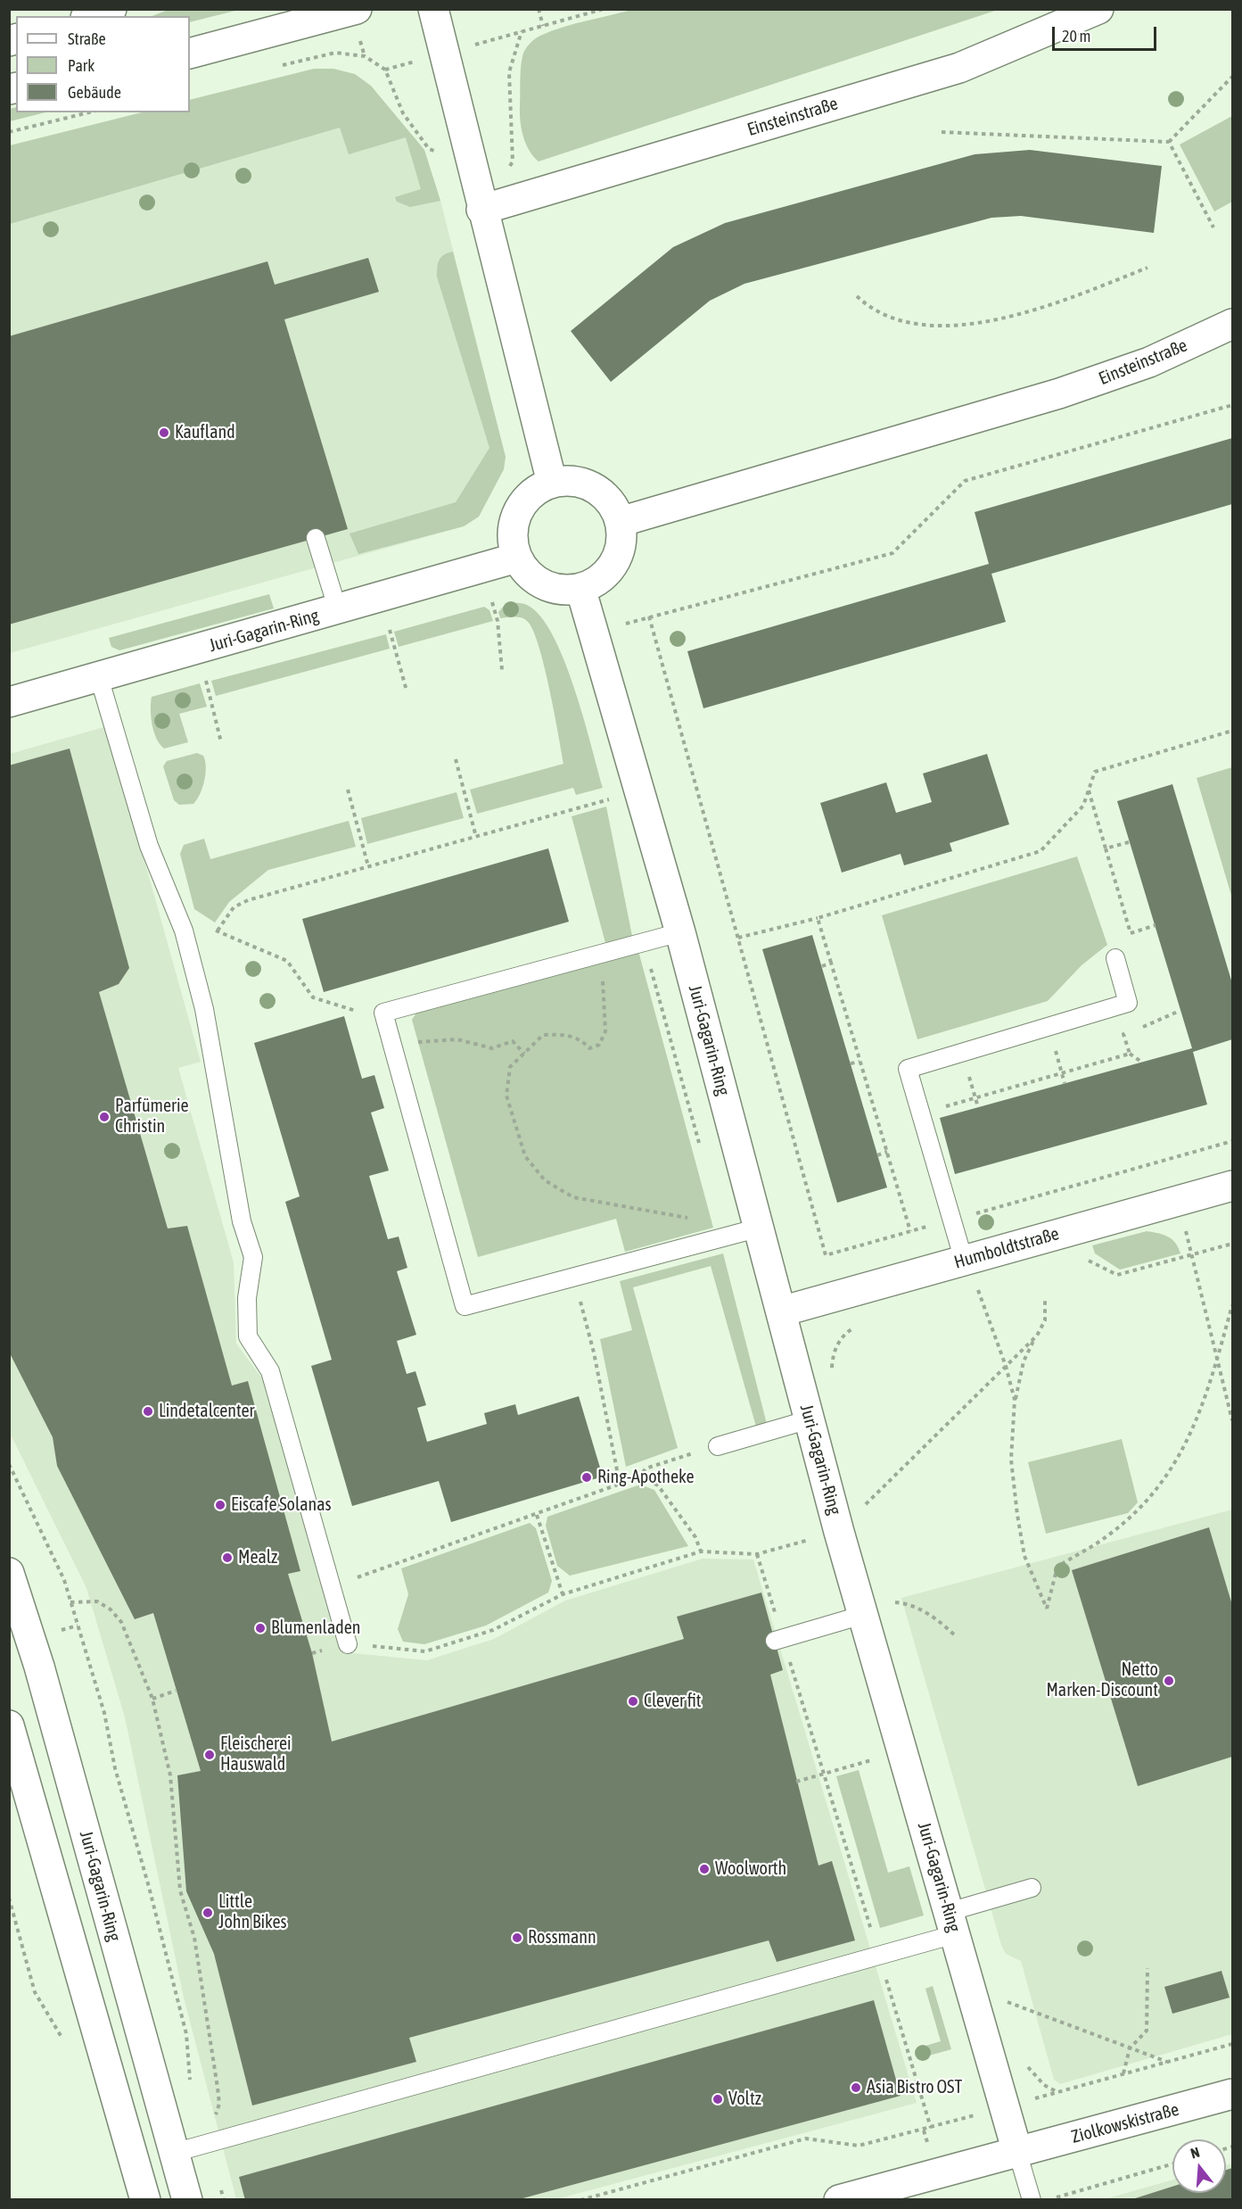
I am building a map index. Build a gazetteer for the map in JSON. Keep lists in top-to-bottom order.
{
  "streets": {
    "street": [
      "Einsteinstraße",
      "Juri-Gagarin-Ring",
      "Humboldtstraße",
      "Ziolkowskistraße"
    ]
  },
  "crossings": [
    ["Einsteinstraße", "Juri-Gagarin-Ring"],
    ["Juri-Gagarin-Ring", "Humboldtstraße"],
    ["Juri-Gagarin-Ring", "Ziolkowskistraße"]
  ],
  "places": [
    "Kaufland",
    "Parfümerie Christin",
    "Lindetalcenter",
    "Ring-Apotheke",
    "Eiscafe Solanas",
    "Mealz",
    "Blumenladen",
    "Netto Marken-Discount",
    "Clever fit",
    "Fleischerei Hauswald",
    "Woolworth",
    "Little John Bikes",
    "Rossmann",
    "Asia Bistro OST",
    "Voltz"
  ],
  "legend": ["Straße", "Park", "Gebäude"],
  "scale_bar": "20 m",
  "north": "top"
}
